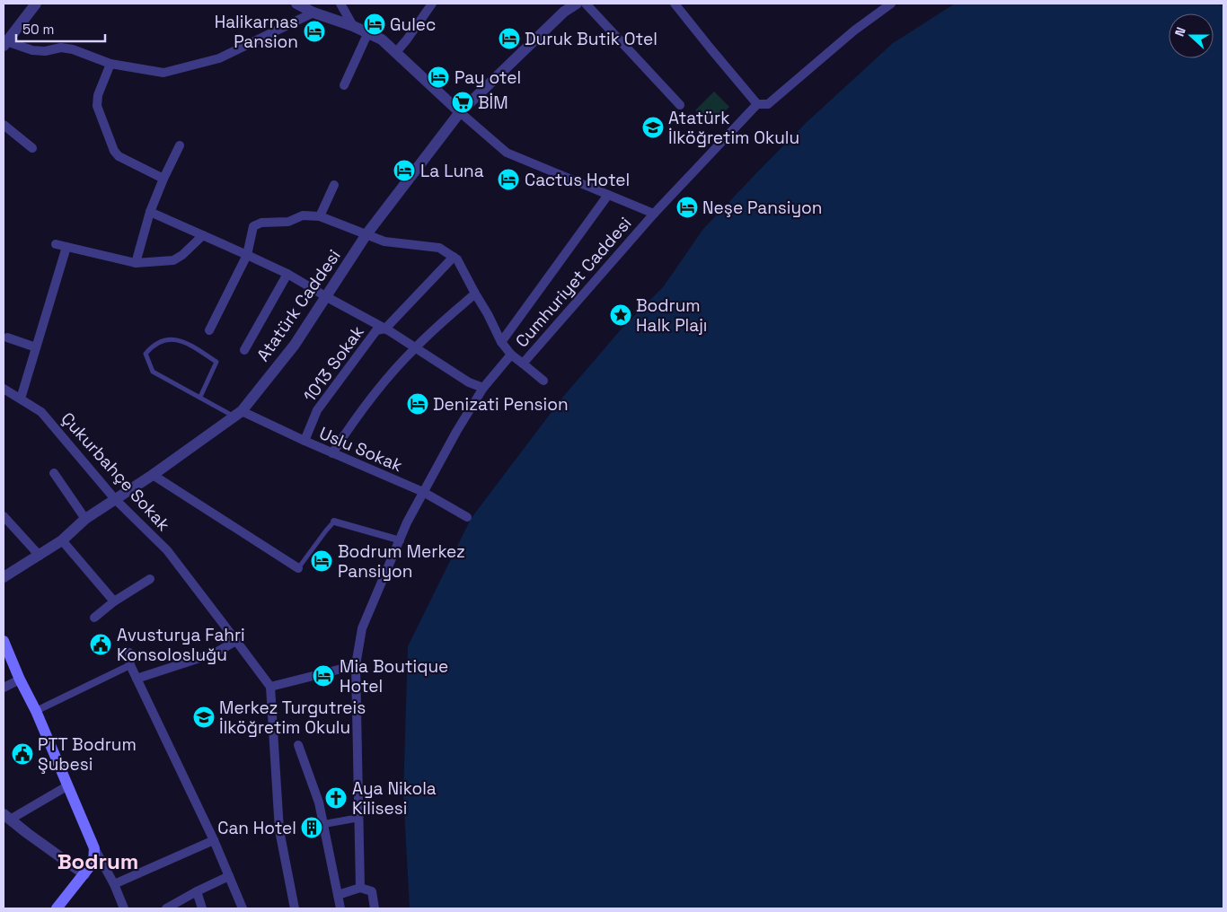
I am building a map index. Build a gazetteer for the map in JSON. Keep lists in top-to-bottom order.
{
  "streets": {
    "street": [
      "Cumhuriyet Caddesi",
      "Atatürk Caddesi",
      "1013 Sokak",
      "Uslu Sokak",
      "Çukurbahçe Sokak"
    ]
  },
  "crossings": [
    ["Cumhuriyet Caddesi", "Uslu Sokak"],
    ["Atatürk Caddesi", "Uslu Sokak"],
    ["Atatürk Caddesi", "Çukurbahçe Sokak"],
    ["1013 Sokak", "Uslu Sokak"]
  ],
  "districts": ["Bodrum"],
  "places": {
    "hotel": [
      "Gulec",
      "Halikarnas Pansion",
      "Duruk Butik Otel",
      "Pay otel",
      "La Luna",
      "Cactus Hotel",
      "Neşe Pansiyon",
      "Denizati Pension",
      "Bodrum Merkez Pansiyon",
      "Mia Boutique Hotel"
    ],
    "supermarket": ["BİM"],
    "school or university": ["Atatürk İlköğretim Okulu", "Merkez Turgutreis İlköğretim Okulu"],
    "place": ["Bodrum Halk Plajı"],
    "public building": ["Avusturya Fahri Konsolosluğu", "PTT Bodrum Şubesi"],
    "church": ["Aya Nikola Kilisesi"],
    "building": ["Can Hotel"]
  },
  "scale_bar": "50 m",
  "north": "left"
}
